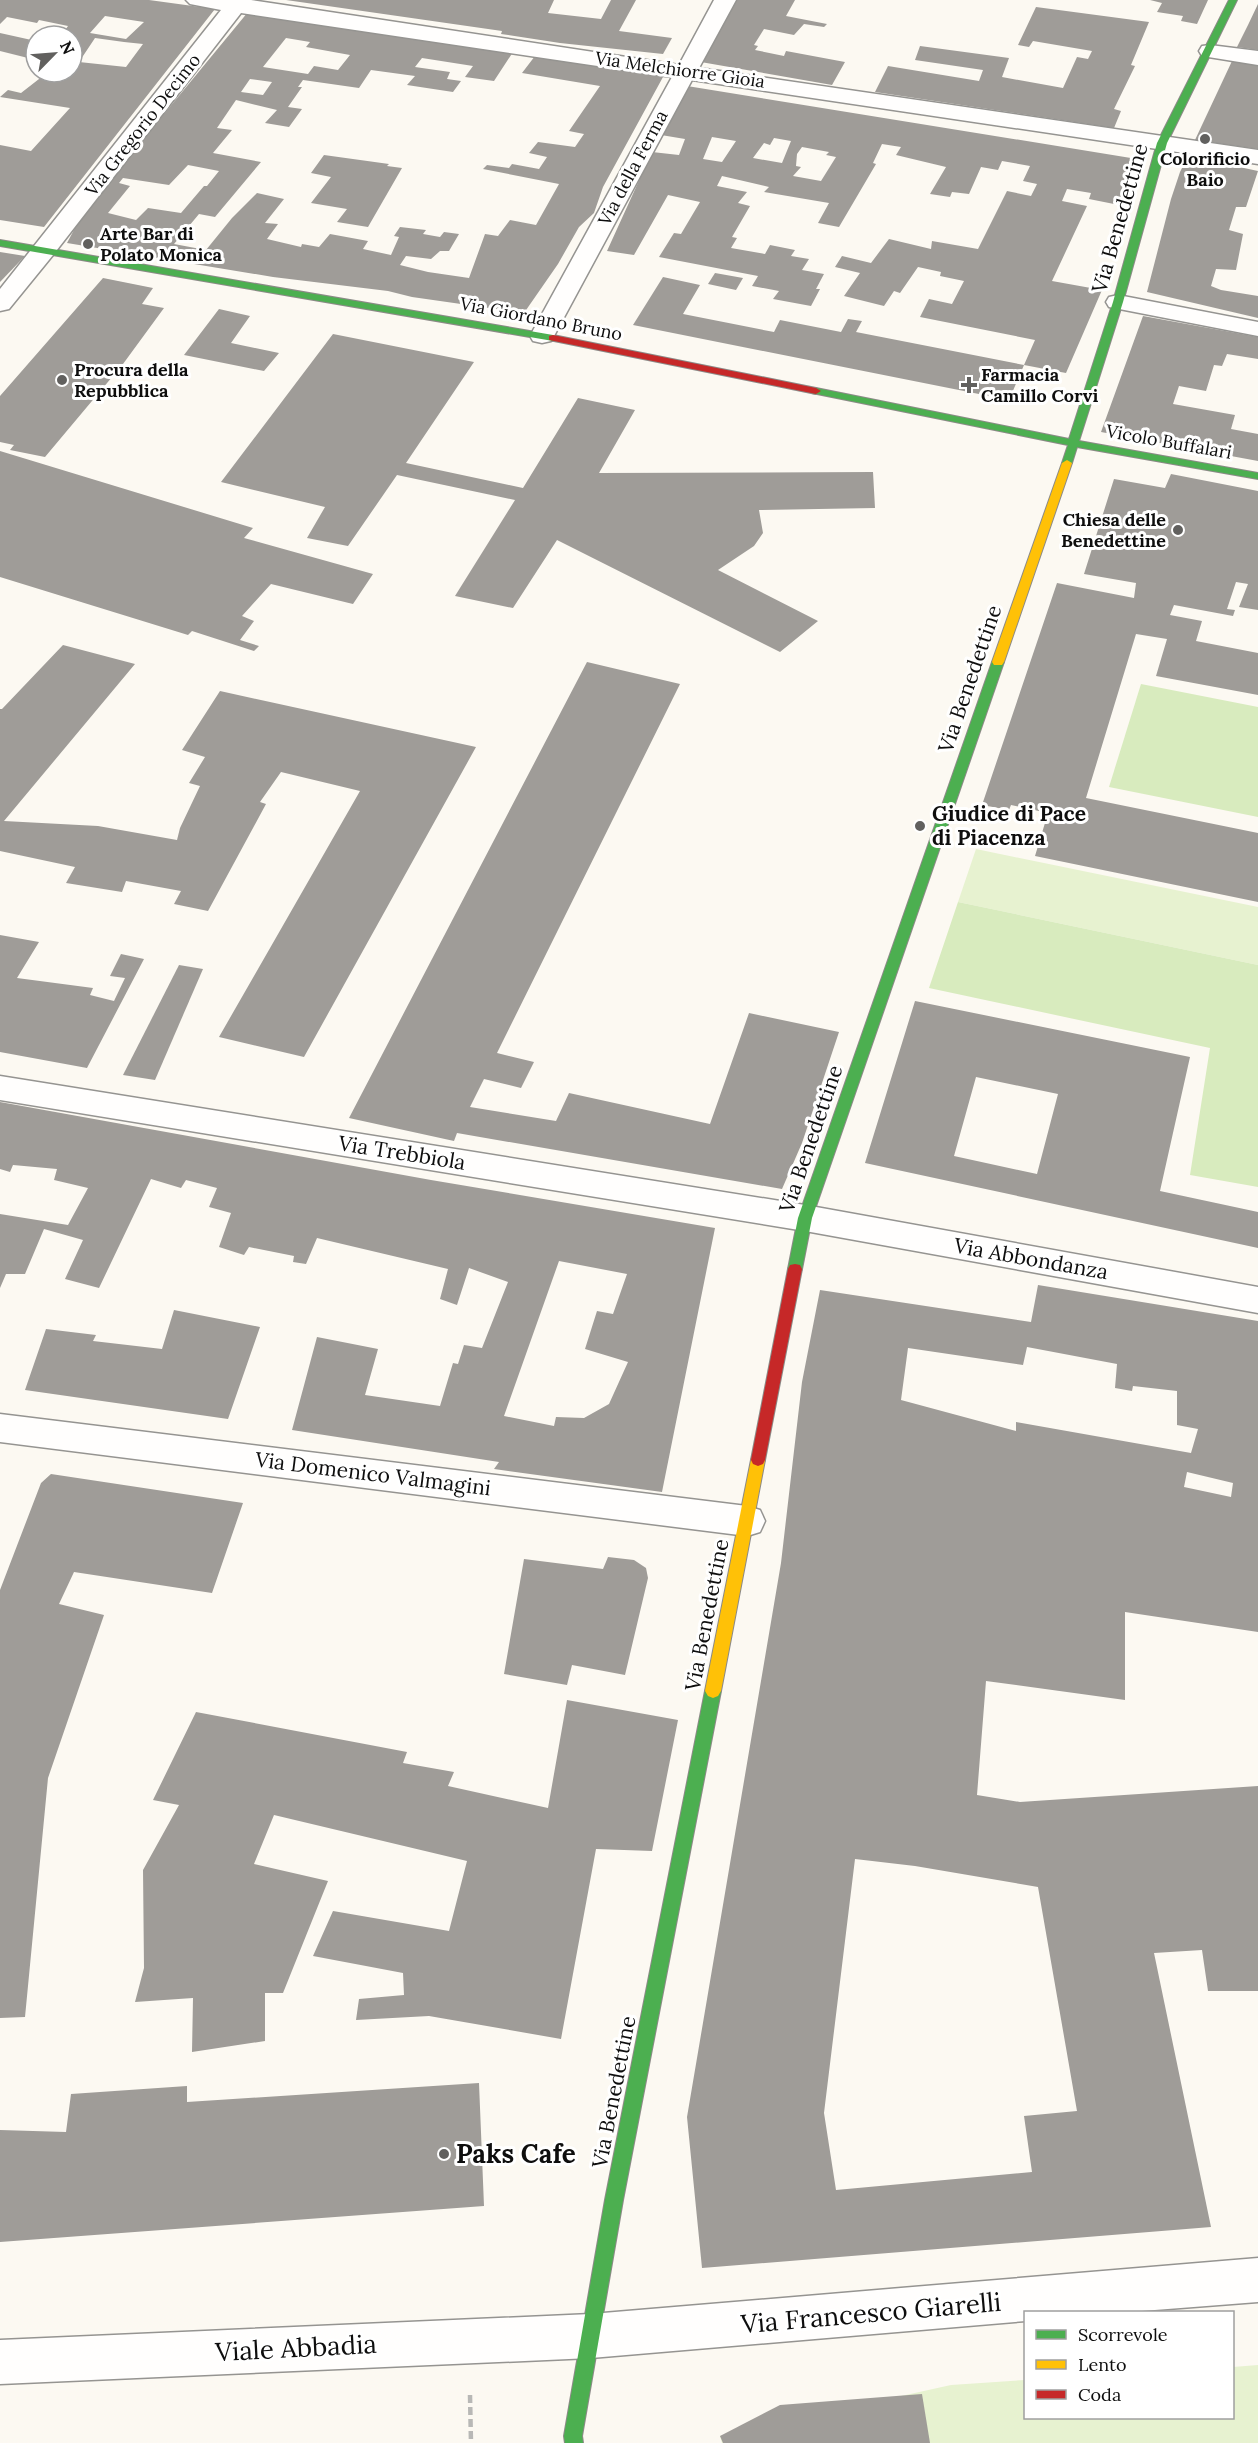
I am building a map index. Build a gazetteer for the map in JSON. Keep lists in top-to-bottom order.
{
  "streets": {
    "street": [
      "Via Melchiorre Gioia",
      "Via Gregorio Decimo",
      "Via della Ferma",
      "Via Benedettine",
      "Via Giordano Bruno",
      "Vicolo Buffalari",
      "Via Trebbiola",
      "Via Abbondanza",
      "Via Domenico Valmagini",
      "Via Francesco Giarelli",
      "Viale Abbadia"
    ]
  },
  "crossings": [
    ["Via Melchiorre Gioia", "Via Gregorio Decimo"],
    ["Via Melchiorre Gioia", "Via della Ferma"],
    ["Via Melchiorre Gioia", "Via Benedettine"],
    ["Via Gregorio Decimo", "Via Giordano Bruno"],
    ["Via della Ferma", "Via Giordano Bruno"],
    ["Via Benedettine", "Via Giordano Bruno"],
    ["Via Benedettine", "Vicolo Buffalari"],
    ["Via Benedettine", "Via Trebbiola"],
    ["Via Benedettine", "Via Abbondanza"],
    ["Via Benedettine", "Via Domenico Valmagini"],
    ["Via Benedettine", "Via Francesco Giarelli"],
    ["Via Benedettine", "Viale Abbadia"],
    ["Via Giordano Bruno", "Vicolo Buffalari"],
    ["Via Trebbiola", "Via Abbondanza"],
    ["Via Francesco Giarelli", "Viale Abbadia"]
  ],
  "places": {
    "other": [
      "Colorificio Baio",
      "Arte Bar di Polato Monica",
      "Procura della Repubblica",
      "Chiesa delle Benedettine",
      "Giudice di Pace di Piacenza",
      "Paks Cafe"
    ],
    "health": ["Farmacia Camillo Corvi"]
  },
  "legend": ["Scorrevole", "Lento", "Coda"],
  "north": "top right"
}
